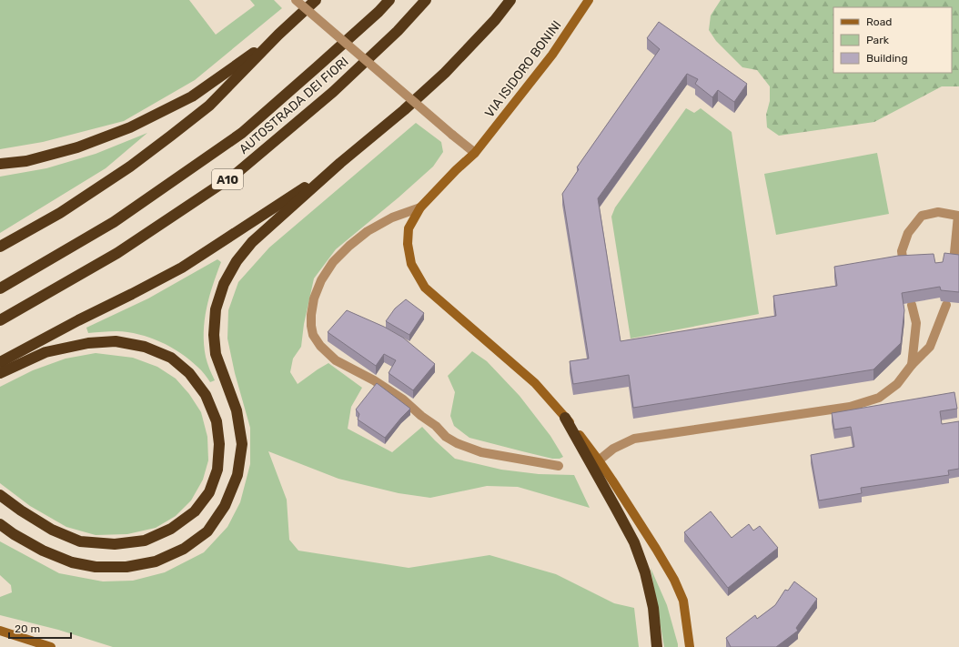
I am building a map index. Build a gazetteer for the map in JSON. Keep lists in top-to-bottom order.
{
  "streets": {
    "highway": ["AUTOSTRADA DEI FIORI", "A10"],
    "street": ["VIA ISIDORO BONINI"]
  },
  "legend": ["Road", "Park", "Building"],
  "scale_bar": "20 m"
}
